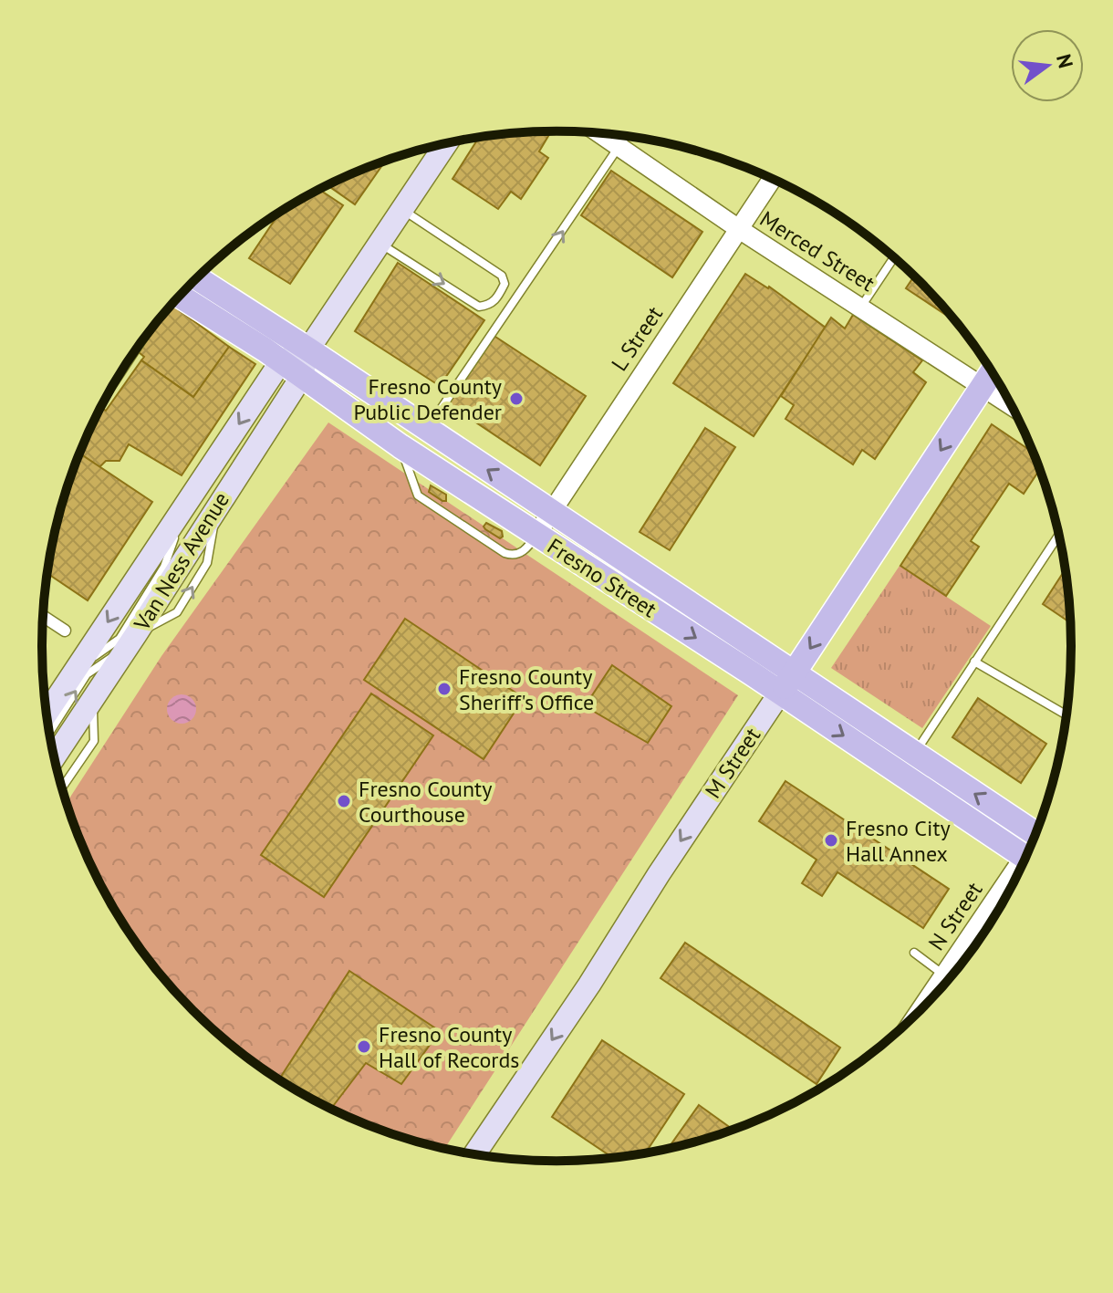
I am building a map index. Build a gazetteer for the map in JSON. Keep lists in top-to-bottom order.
{
  "streets": {
    "main road": ["Van Ness Avenue", "Fresno Street", "M Street"],
    "street": ["Merced Street", "L Street", "N Street"]
  },
  "crossings": [
    ["Merced Street", "L Street"],
    ["Merced Street", "M Street"],
    ["L Street", "Fresno Street"],
    ["Van Ness Avenue", "Fresno Street"],
    ["Fresno Street", "M Street"]
  ],
  "one_way": ["M Street"],
  "places": [
    "Fresno County Public Defender",
    "Fresno County Sheriff's Office",
    "Fresno County Courthouse",
    "Fresno City Hall Annex",
    "Fresno County Hall of Records"
  ],
  "north": "right"
}
